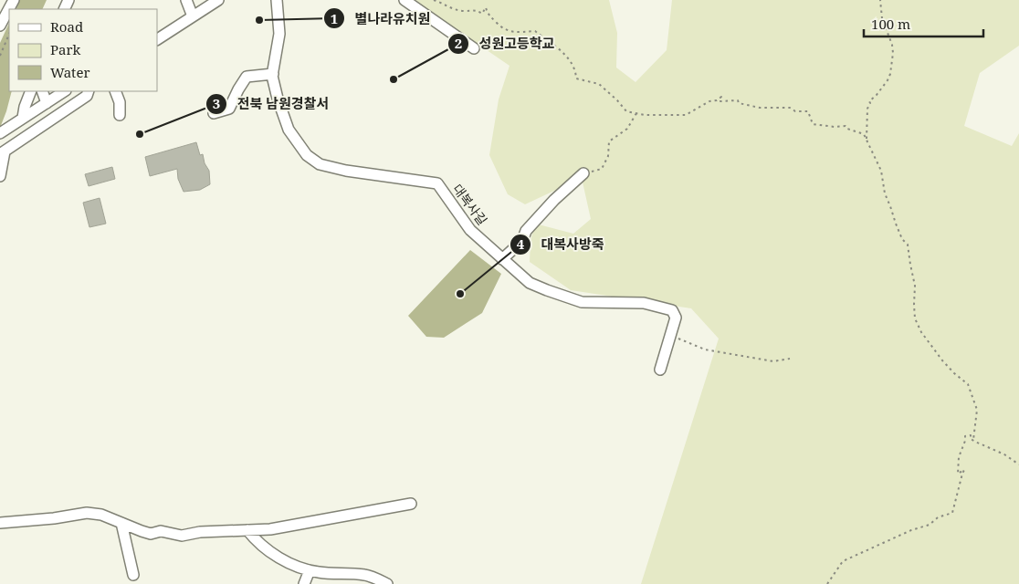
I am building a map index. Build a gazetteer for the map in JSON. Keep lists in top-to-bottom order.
{
  "streets": {
    "street": ["대복사길"]
  },
  "places": [
    "별나라유치원",
    "성원고등학교",
    "전북 남원경찰서",
    "대복사방죽"
  ],
  "legend": ["Road", "Park", "Water"],
  "scale_bar": "100 m"
}
